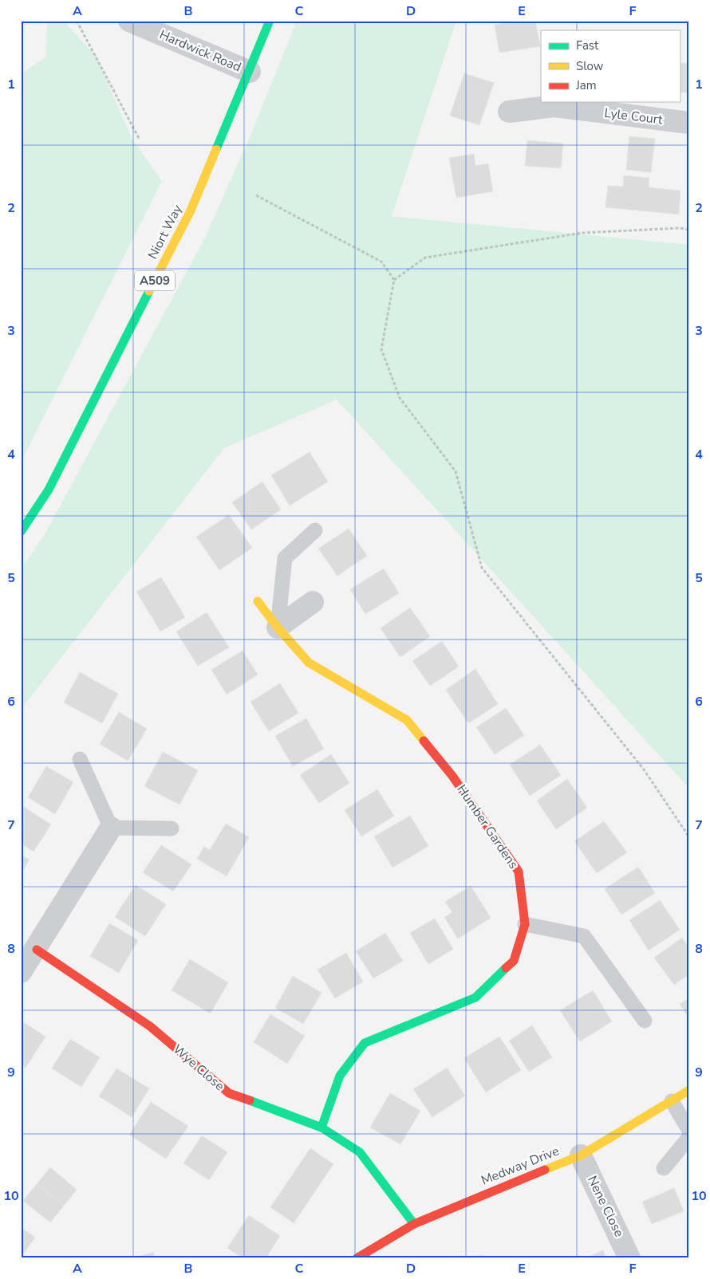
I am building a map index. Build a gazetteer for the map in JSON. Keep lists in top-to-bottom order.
{
  "streets": {
    "main road": [
      "Niort Way",
      "A509",
      "Humber Gardens",
      "Wye Close",
      "Medway Drive"
    ],
    "street": ["Hardwick Road", "Lyle Court", "Nene Close"]
  },
  "crossings": [
    ["Hardwick Road", "Niort Way"],
    ["Humber Gardens", "Wye Close"],
    ["Wye Close", "Medway Drive"],
    ["Medway Drive", "Nene Close"]
  ],
  "legend": ["Fast", "Slow", "Jam"],
  "grid": {
    "columns": [
      "A",
      "B",
      "C",
      "D",
      "E",
      "F"
    ],
    "rows": [
      "1",
      "2",
      "3",
      "4",
      "5",
      "6",
      "7",
      "8",
      "9",
      "10"
    ]
  }
}
